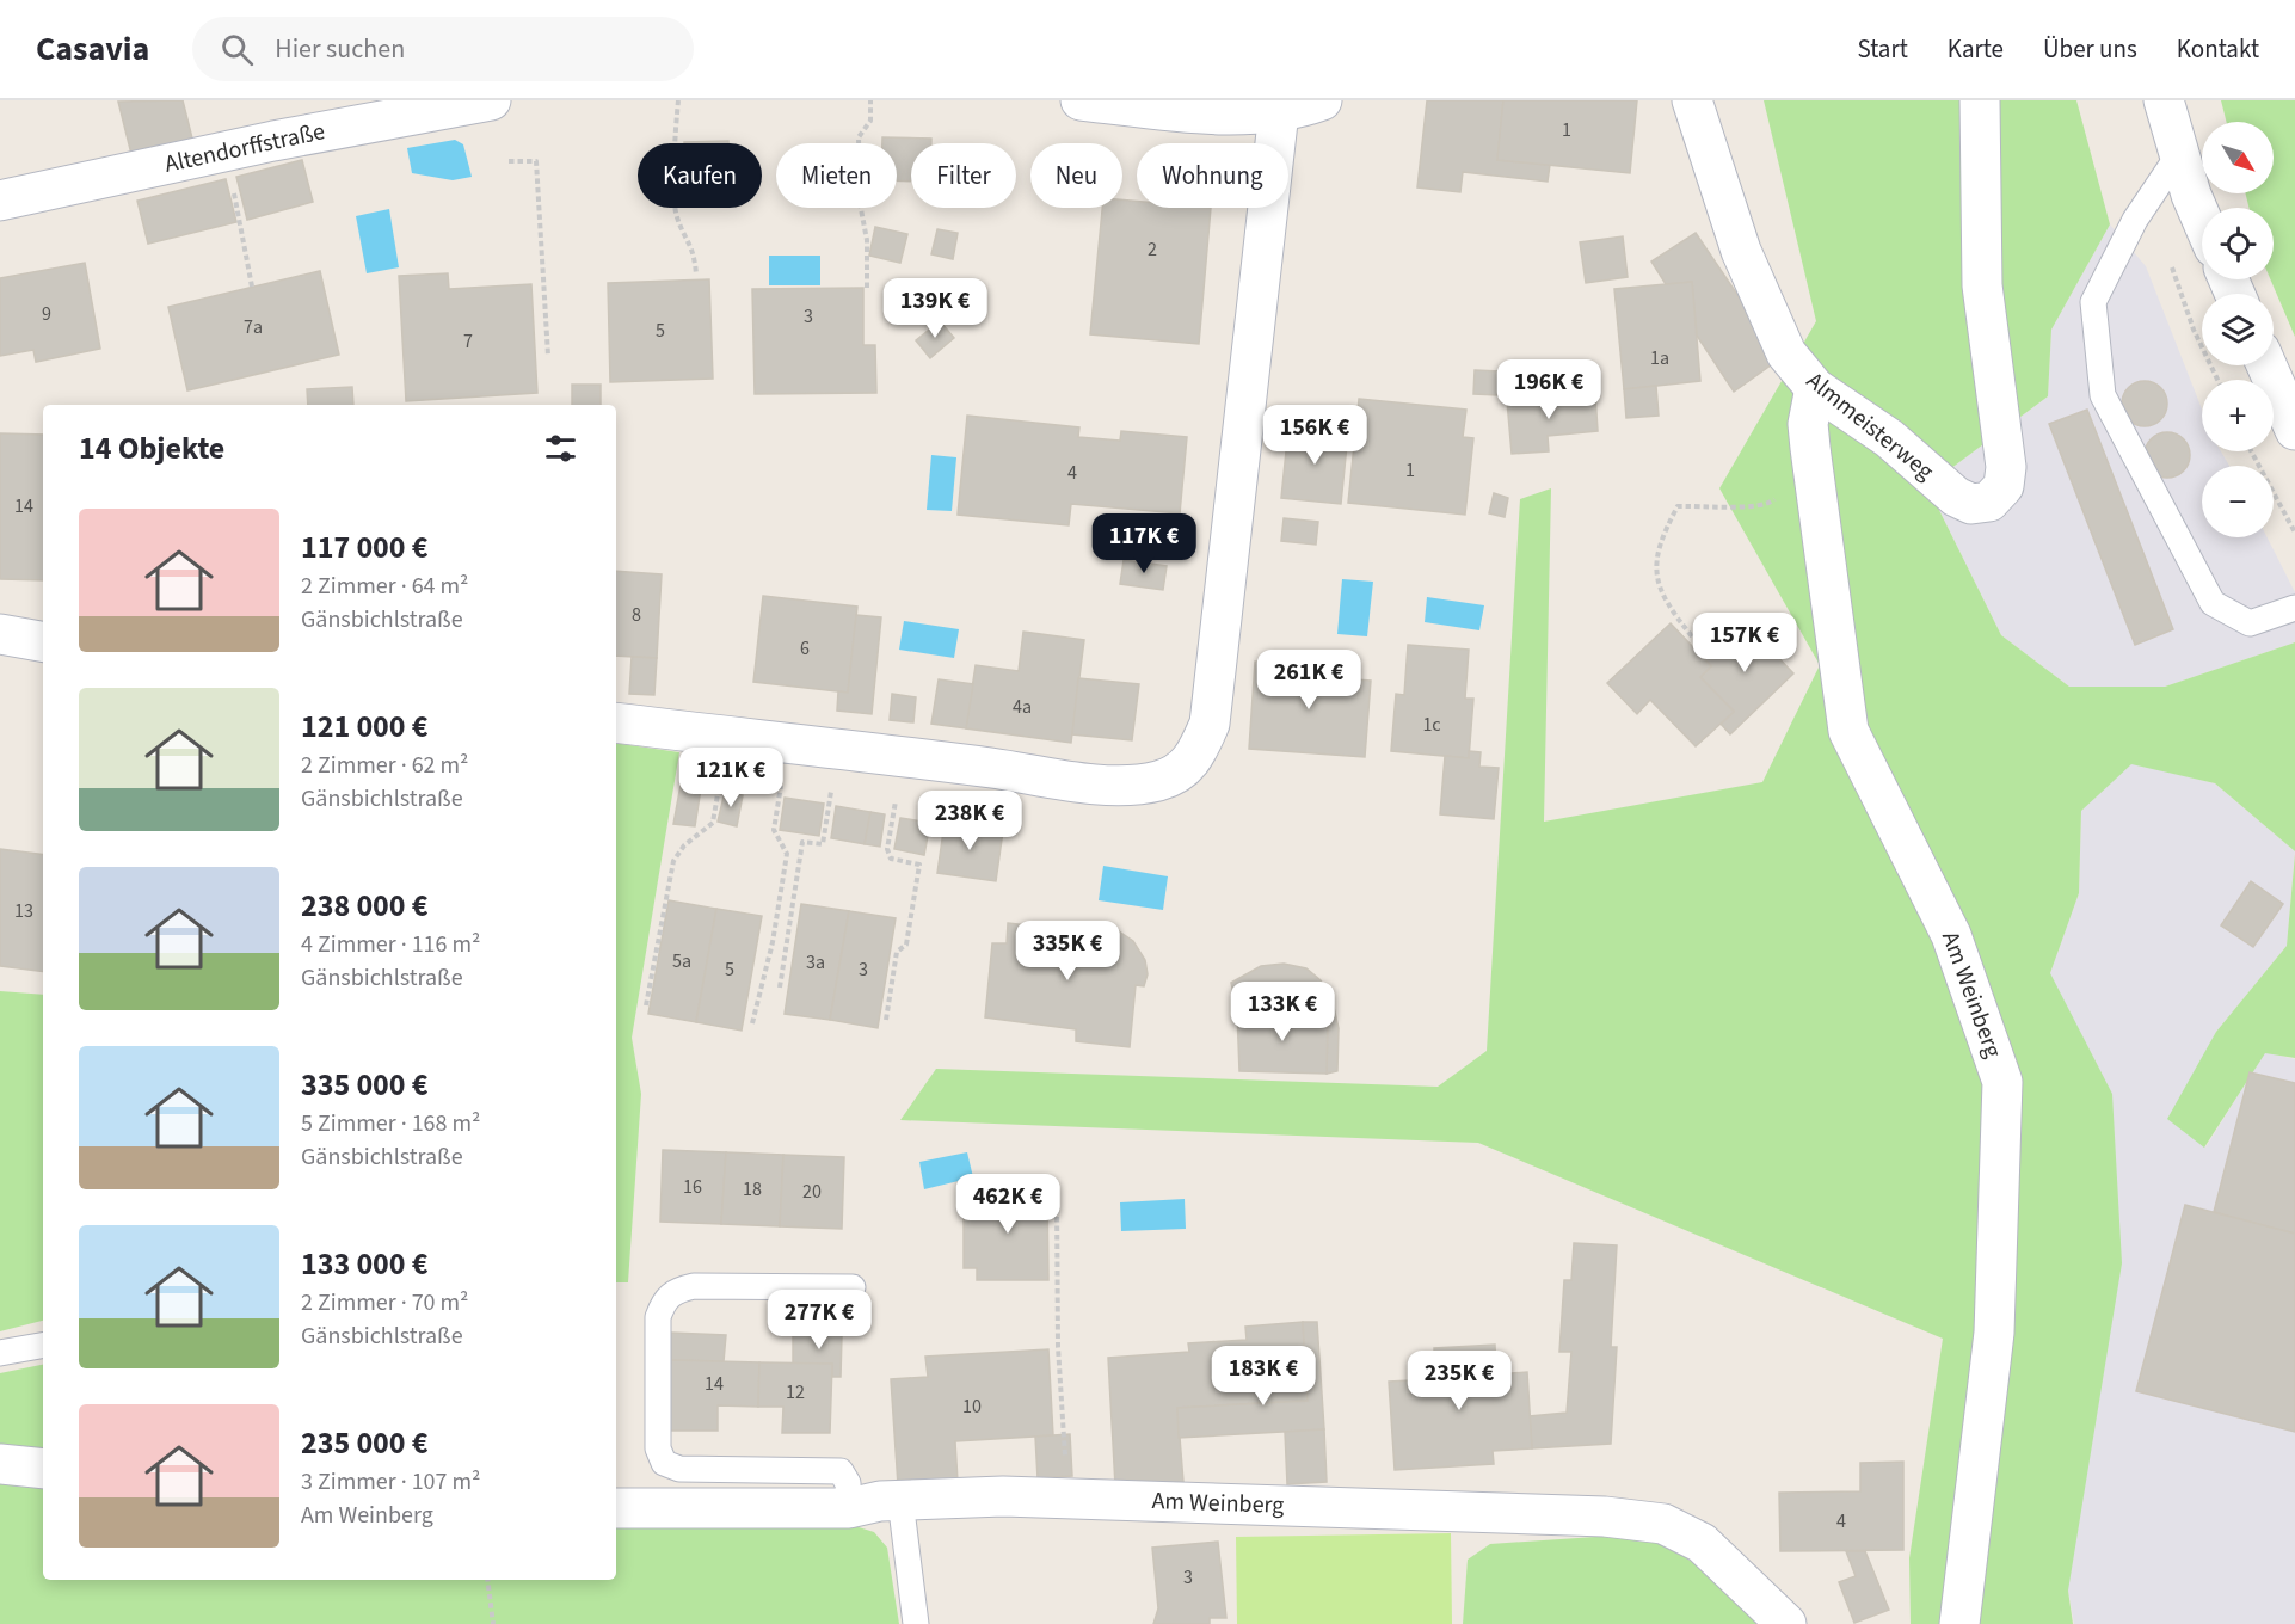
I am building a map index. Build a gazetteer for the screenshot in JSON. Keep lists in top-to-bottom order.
{
  "streets": {
    "street": ["Altendorffstraße", "Almmeisterweg", "Am Weinberg"]
  },
  "crossings": [
    ["Almmeisterweg", "Am Weinberg"]
  ],
  "house_numbers": [
    "1",
    "2",
    "9",
    "3",
    "7a",
    "5",
    "7",
    "1a",
    "1",
    "4",
    "14",
    "8",
    "6",
    "4a",
    "1c",
    "13",
    "5a",
    "3a",
    "5",
    "3",
    "16",
    "18",
    "20",
    "14",
    "12",
    "10",
    "4",
    "3"
  ],
  "north": "bottom right",
  "page": {
    "header": "Casavia",
    "search": "Hier suchen",
    "nav": [
      "Start",
      "Karte",
      "Über uns",
      "Kontakt"
    ],
    "map_buttons": ["+", "−"],
    "chip": [
      "Kaufen",
      "Mieten",
      "Filter",
      "Neu",
      "Wohnung"
    ],
    "price": [
      "139K €",
      "196K €",
      "156K €",
      "117K €",
      "157K €",
      "261K €",
      "121K €",
      "238K €",
      "335K €",
      "133K €",
      "462K €",
      "277K €",
      "183K €",
      "235K €"
    ],
    "heading": "14 Objekte",
    "list": [
      {
        "name": "117 000 €",
        "note": "2 Zimmer · 64 m² · Gänsbichlstraße"
      },
      {
        "name": "121 000 €",
        "note": "2 Zimmer · 62 m² · Gänsbichlstraße"
      },
      {
        "name": "238 000 €",
        "note": "4 Zimmer · 116 m² · Gänsbichlstraße"
      },
      {
        "name": "335 000 €",
        "note": "5 Zimmer · 168 m² · Gänsbichlstraße"
      },
      {
        "name": "133 000 €",
        "note": "2 Zimmer · 70 m² · Gänsbichlstraße"
      },
      {
        "name": "235 000 €",
        "note": "3 Zimmer · 107 m² · Am Weinberg"
      }
    ]
  }
}
